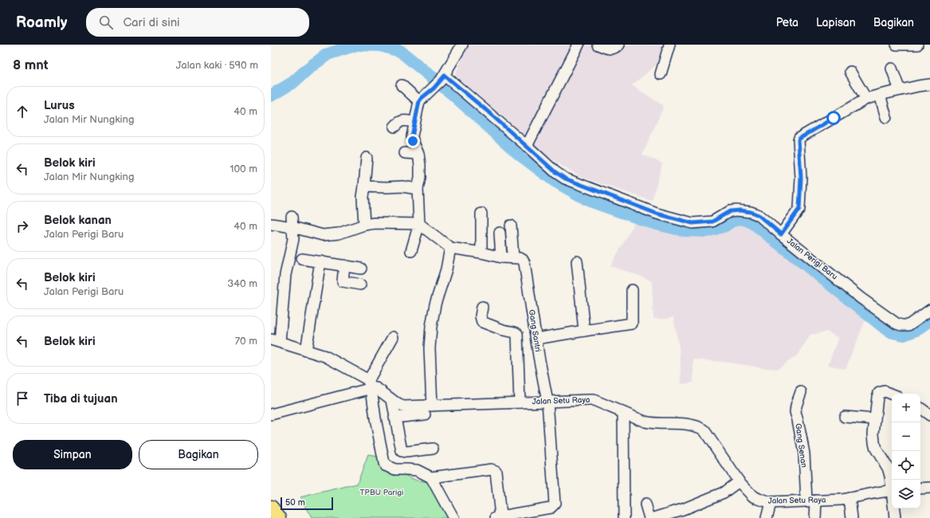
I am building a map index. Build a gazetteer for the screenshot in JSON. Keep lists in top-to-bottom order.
{
  "streets": {
    "street": [
      "Jalan Perigi Baru",
      "Gang Santri",
      "Jalan Setu Raya",
      "Gang Senan"
    ]
  },
  "crossings": [
    ["Gang Santri", "Jalan Setu Raya"],
    ["Jalan Setu Raya", "Gang Senan"]
  ],
  "parks": ["TPBU Parigi"],
  "scale_bar": "50 m",
  "page": {
    "header": "Roamly",
    "search": "Cari di sini",
    "nav": ["Peta", "Lapisan", "Bagikan"],
    "heading": ["8 mnt", "Jalan kaki · 590 m"],
    "list": [
      ["Lurus", "Jalan Mir Nungking", "40 m"],
      ["Belok kiri", "Jalan Mir Nungking", "100 m"],
      ["Belok kanan", "Jalan Perigi Baru", "40 m"],
      ["Belok kiri", "Jalan Perigi Baru", "340 m"],
      ["Belok kiri", "70 m"],
      "Tiba di tujuan"
    ],
    "map_buttons": ["+", "−"],
    "buttons": ["Simpan", "Bagikan"],
    "scale": "50 m"
  }
}
